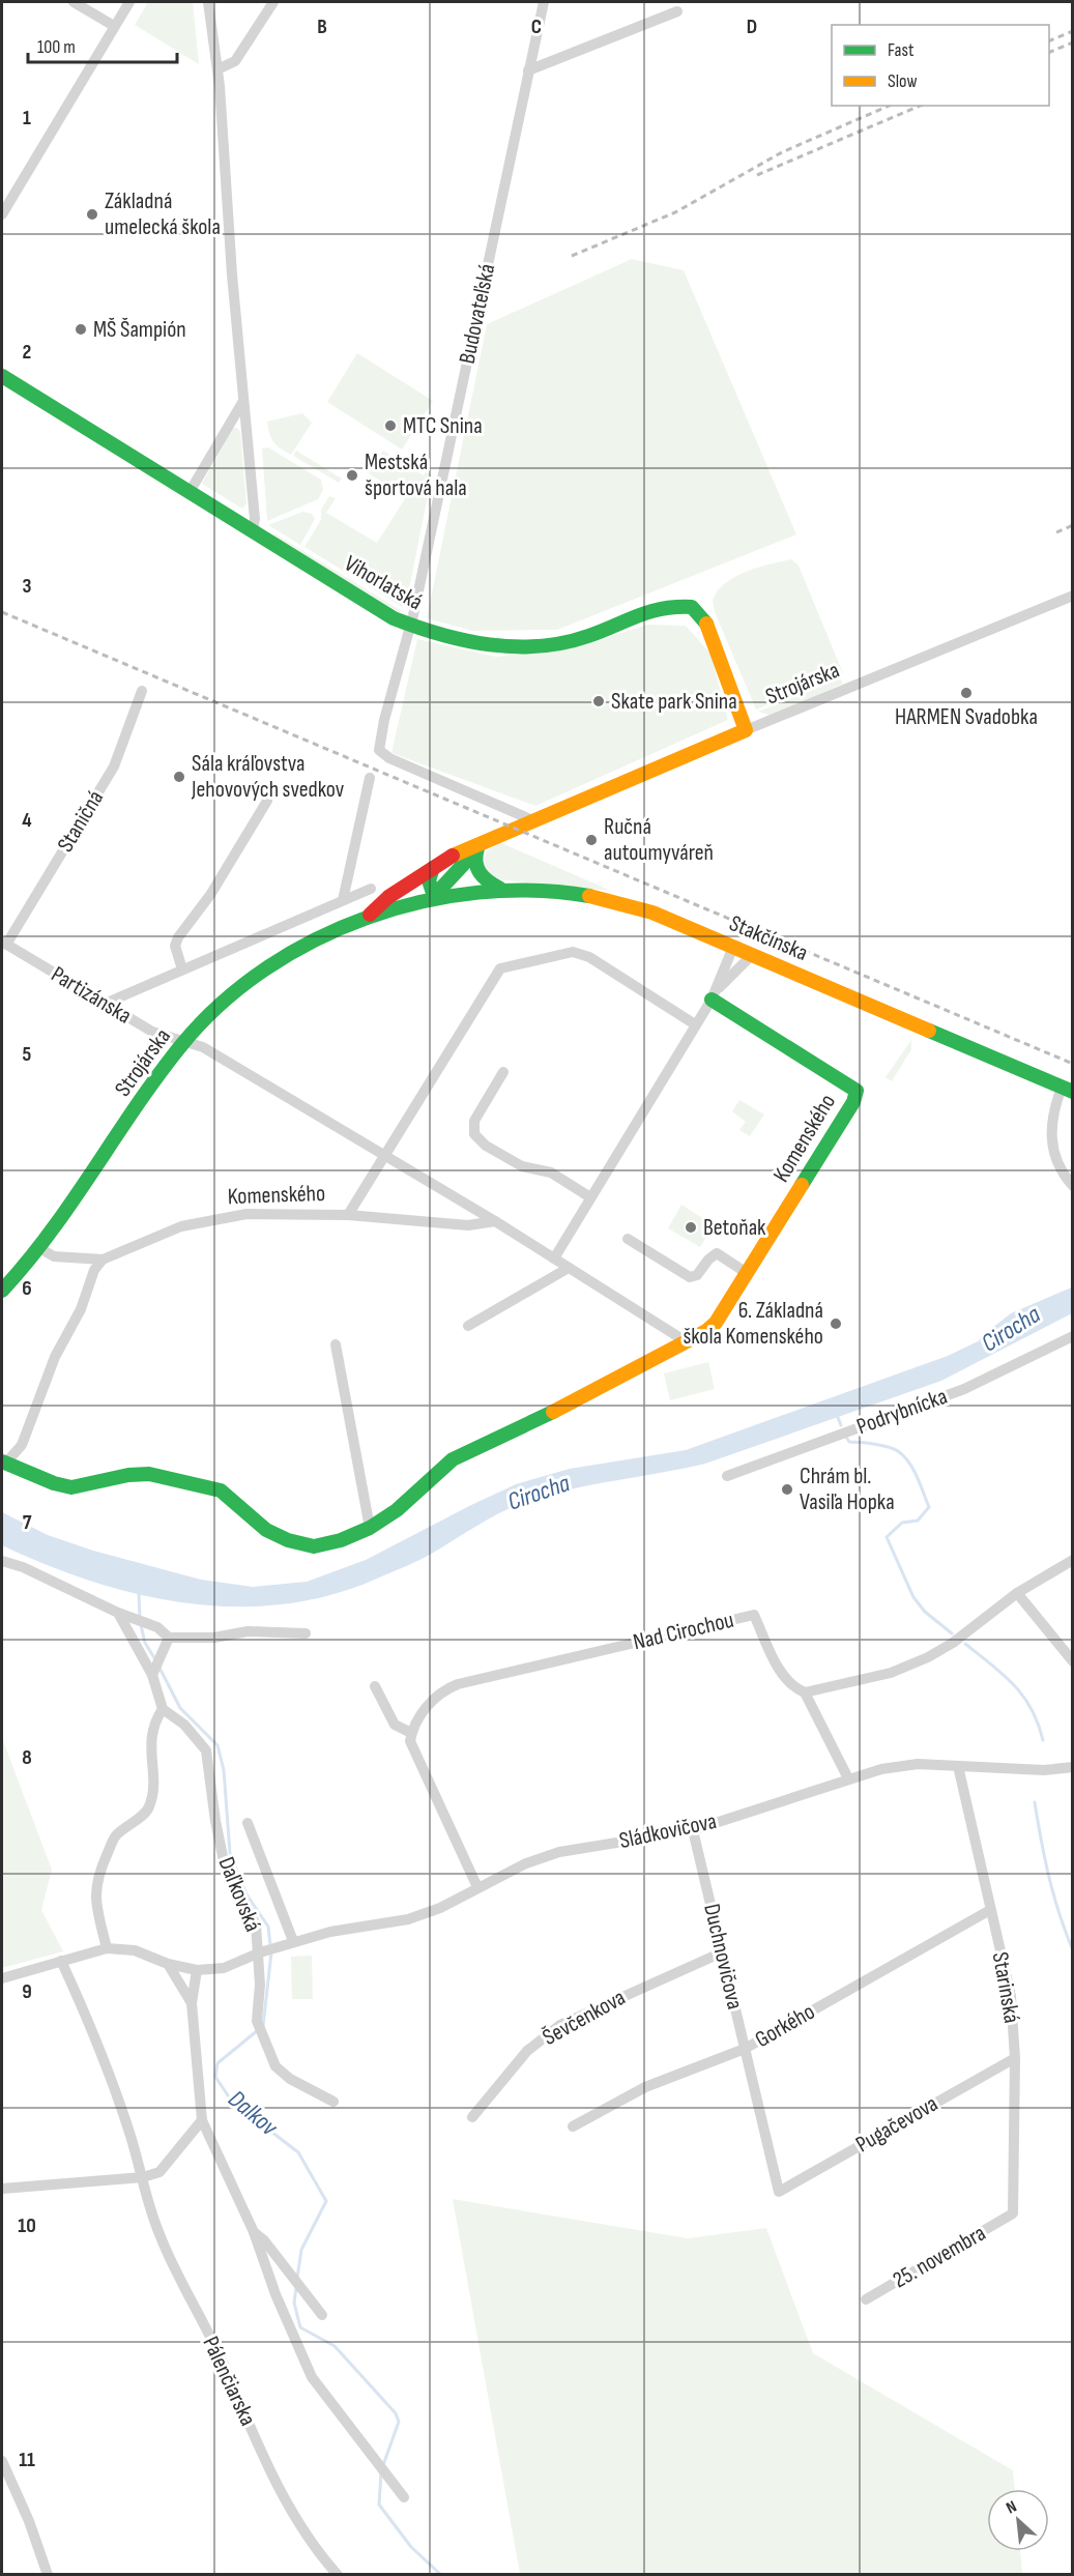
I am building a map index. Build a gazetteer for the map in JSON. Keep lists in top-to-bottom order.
{
  "streets": {
    "main road": [
      "Vihorlatská",
      "Strojárska",
      "Stakčínska",
      "Komenského"
    ],
    "street": [
      "Budovateľská",
      "Staničná",
      "Partizánska",
      "Podrybnícka",
      "Nad Cirochou",
      "Sládkovičova",
      "Daľkovská",
      "Duchnovičova",
      "Starinská",
      "Ševčenkova",
      "Gorkého",
      "Pugačevova",
      "25. novembra",
      "Pálenčiarska"
    ]
  },
  "crossings": [
    ["Budovateľská", "Vihorlatská"],
    ["Budovateľská", "Strojárska"],
    ["Vihorlatská", "Strojárska"],
    ["Strojárska", "Stakčínska"],
    ["Strojárska", "Partizánska"],
    ["Strojárska", "Komenského"],
    ["Staničná", "Partizánska"],
    ["Sládkovičova", "Daľkovská"],
    ["Sládkovičova", "Duchnovičova"],
    ["Sládkovičova", "Starinská"],
    ["Sládkovičova", "Pálenčiarska"],
    ["Duchnovičova", "Ševčenkova"],
    ["Duchnovičova", "Gorkého"],
    ["Duchnovičova", "Pugačevova"],
    ["Starinská", "Gorkého"],
    ["Starinská", "Pugačevova"],
    ["Starinská", "25. novembra"]
  ],
  "water": ["Cirocha", "Dalkov"],
  "places": [
    "Základná umelecká škola",
    "MŠ Šampión",
    "MTC Snina",
    "Mestská športová hala",
    "HARMEN Svadobka",
    "Skate park Snina",
    "Sála kráľovstva Jehovových svedkov",
    "Ručná autoumyváreň",
    "Betoňak",
    "6. Základná škola Komenského",
    "Chrám bl. Vasiľa Hopka"
  ],
  "legend": ["Fast", "Slow"],
  "scale_bar": "100 m",
  "north": "top left",
  "grid": {
    "columns": ["B", "C", "D"],
    "rows": [
      "1",
      "2",
      "3",
      "4",
      "5",
      "6",
      "7",
      "8",
      "9",
      "10",
      "11"
    ]
  }
}
